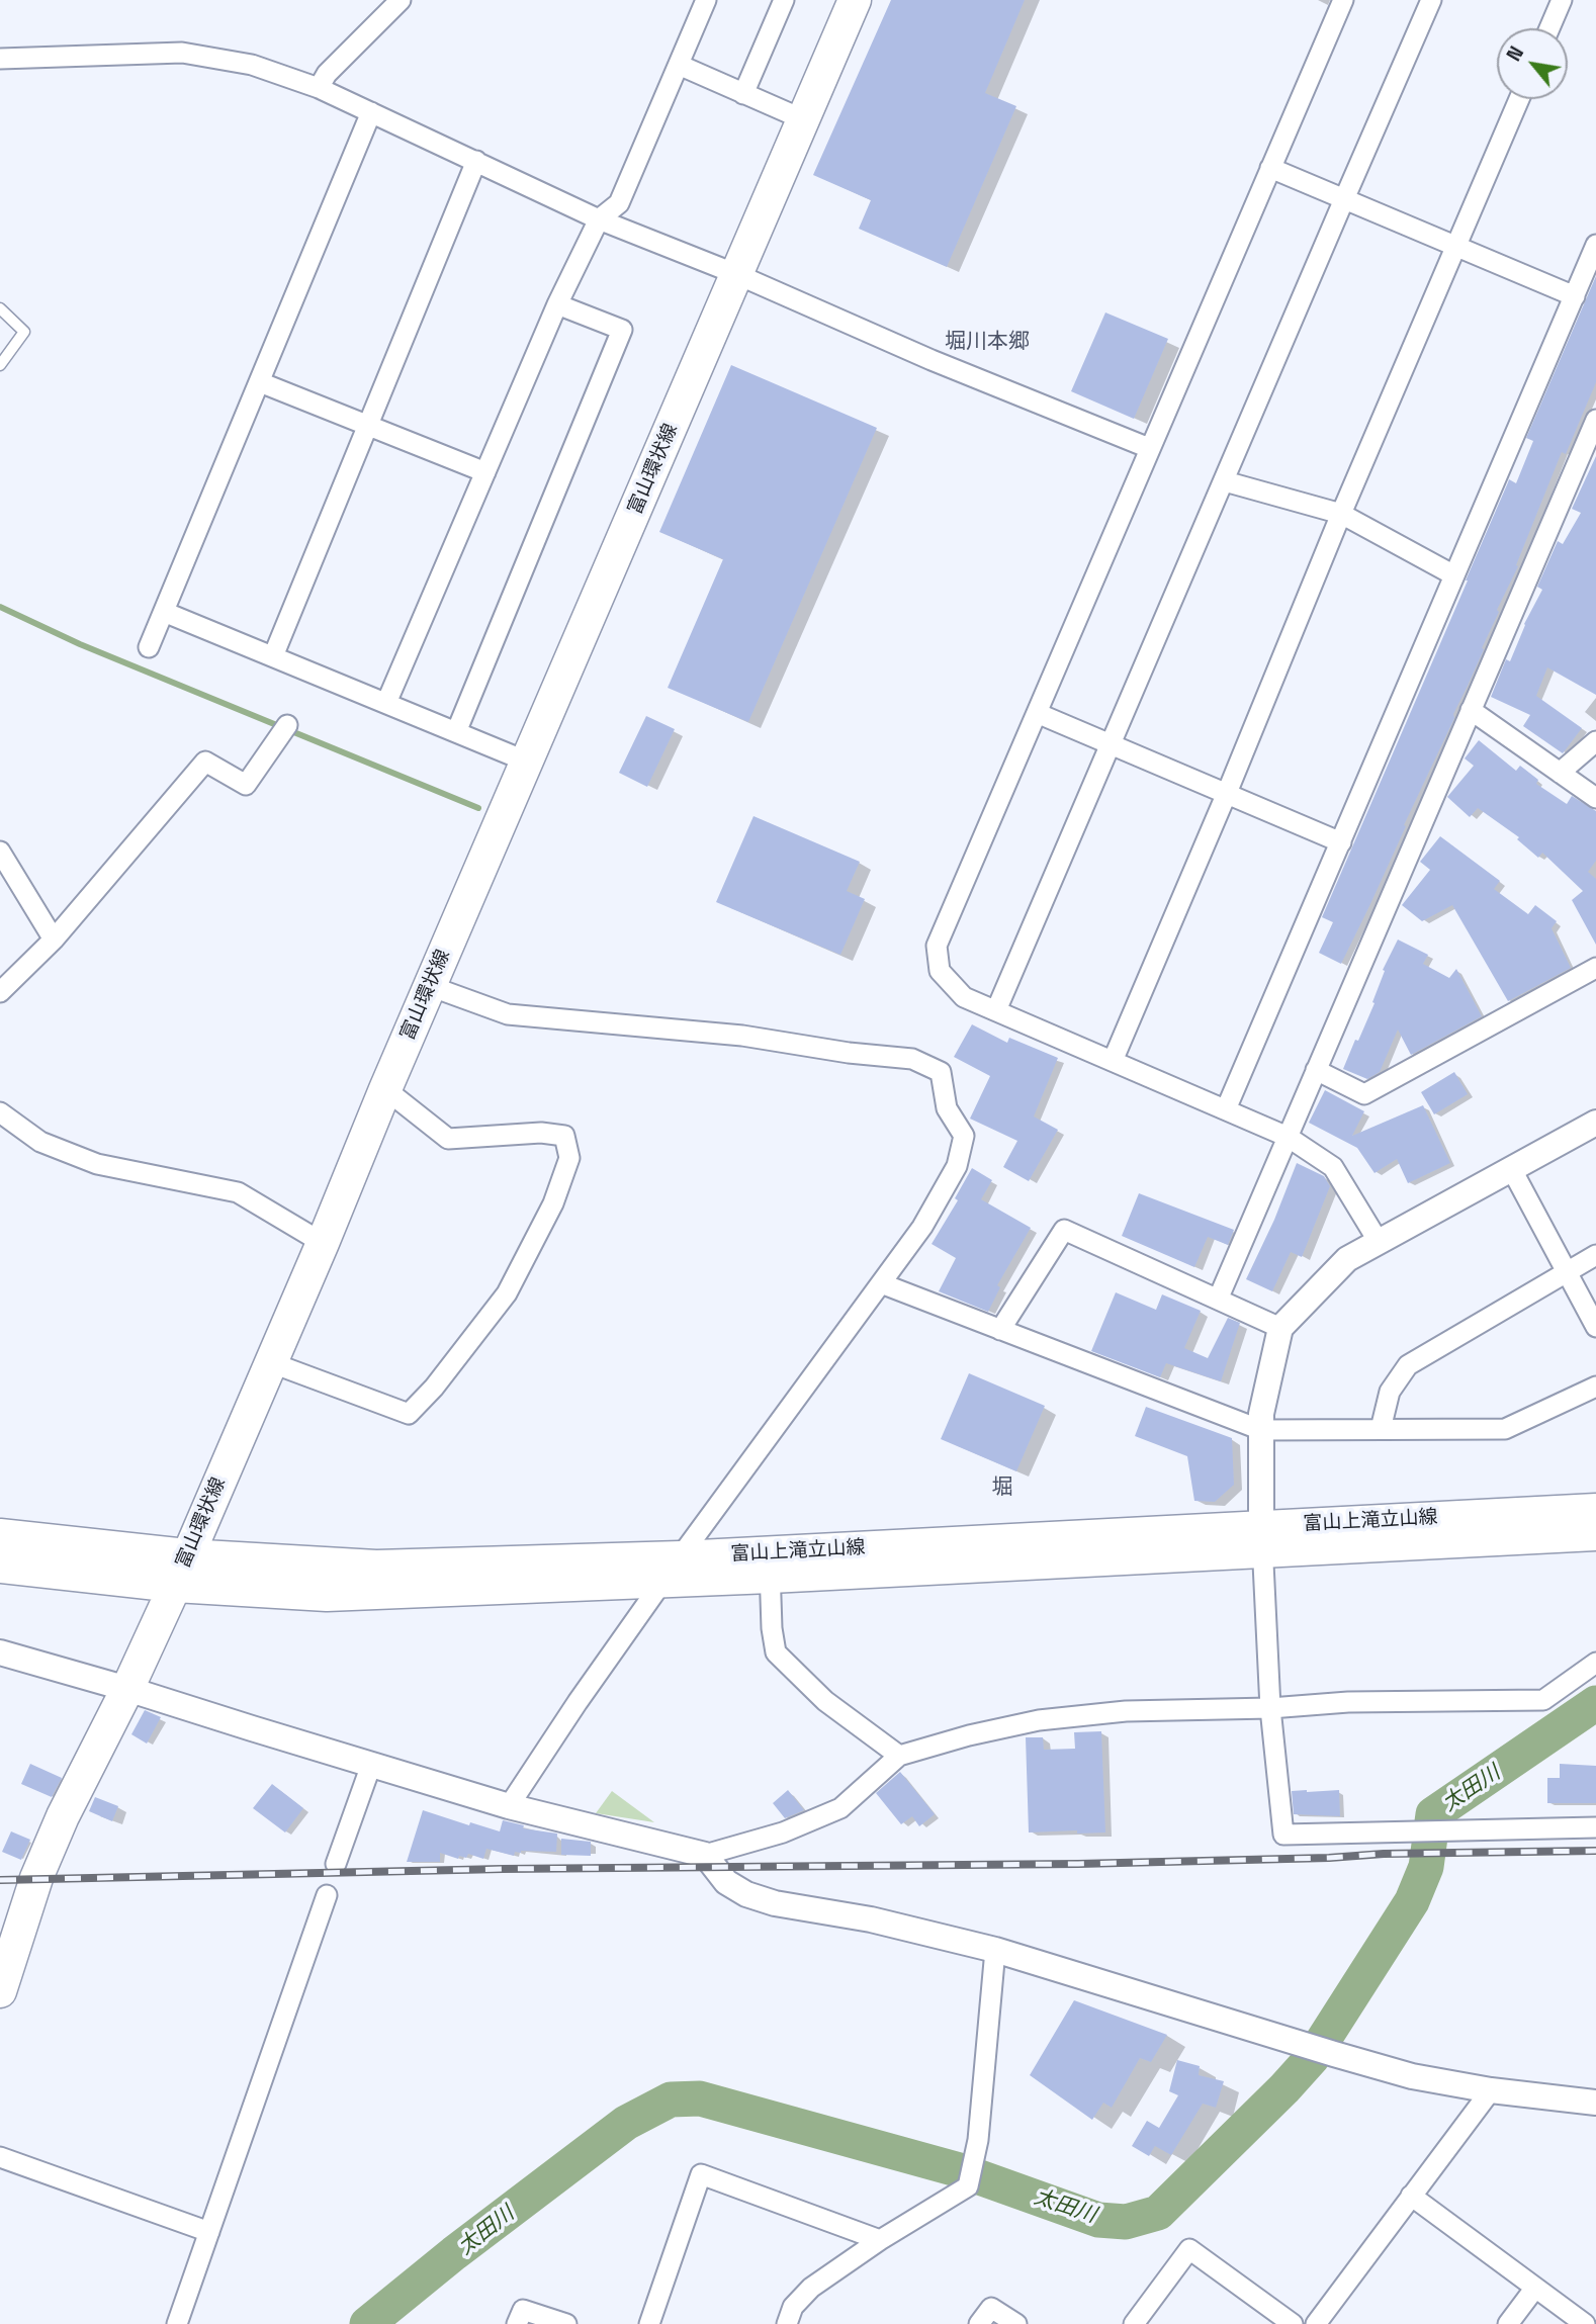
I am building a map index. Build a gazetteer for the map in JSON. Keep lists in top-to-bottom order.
{
  "streets": {
    "main road": ["富山環状線", "富山上滝立山線"]
  },
  "crossings": [
    ["富山環状線", "富山上滝立山線"]
  ],
  "districts": ["堀川本郷", "堀"],
  "water": ["太田川"],
  "north": "top left"
}
